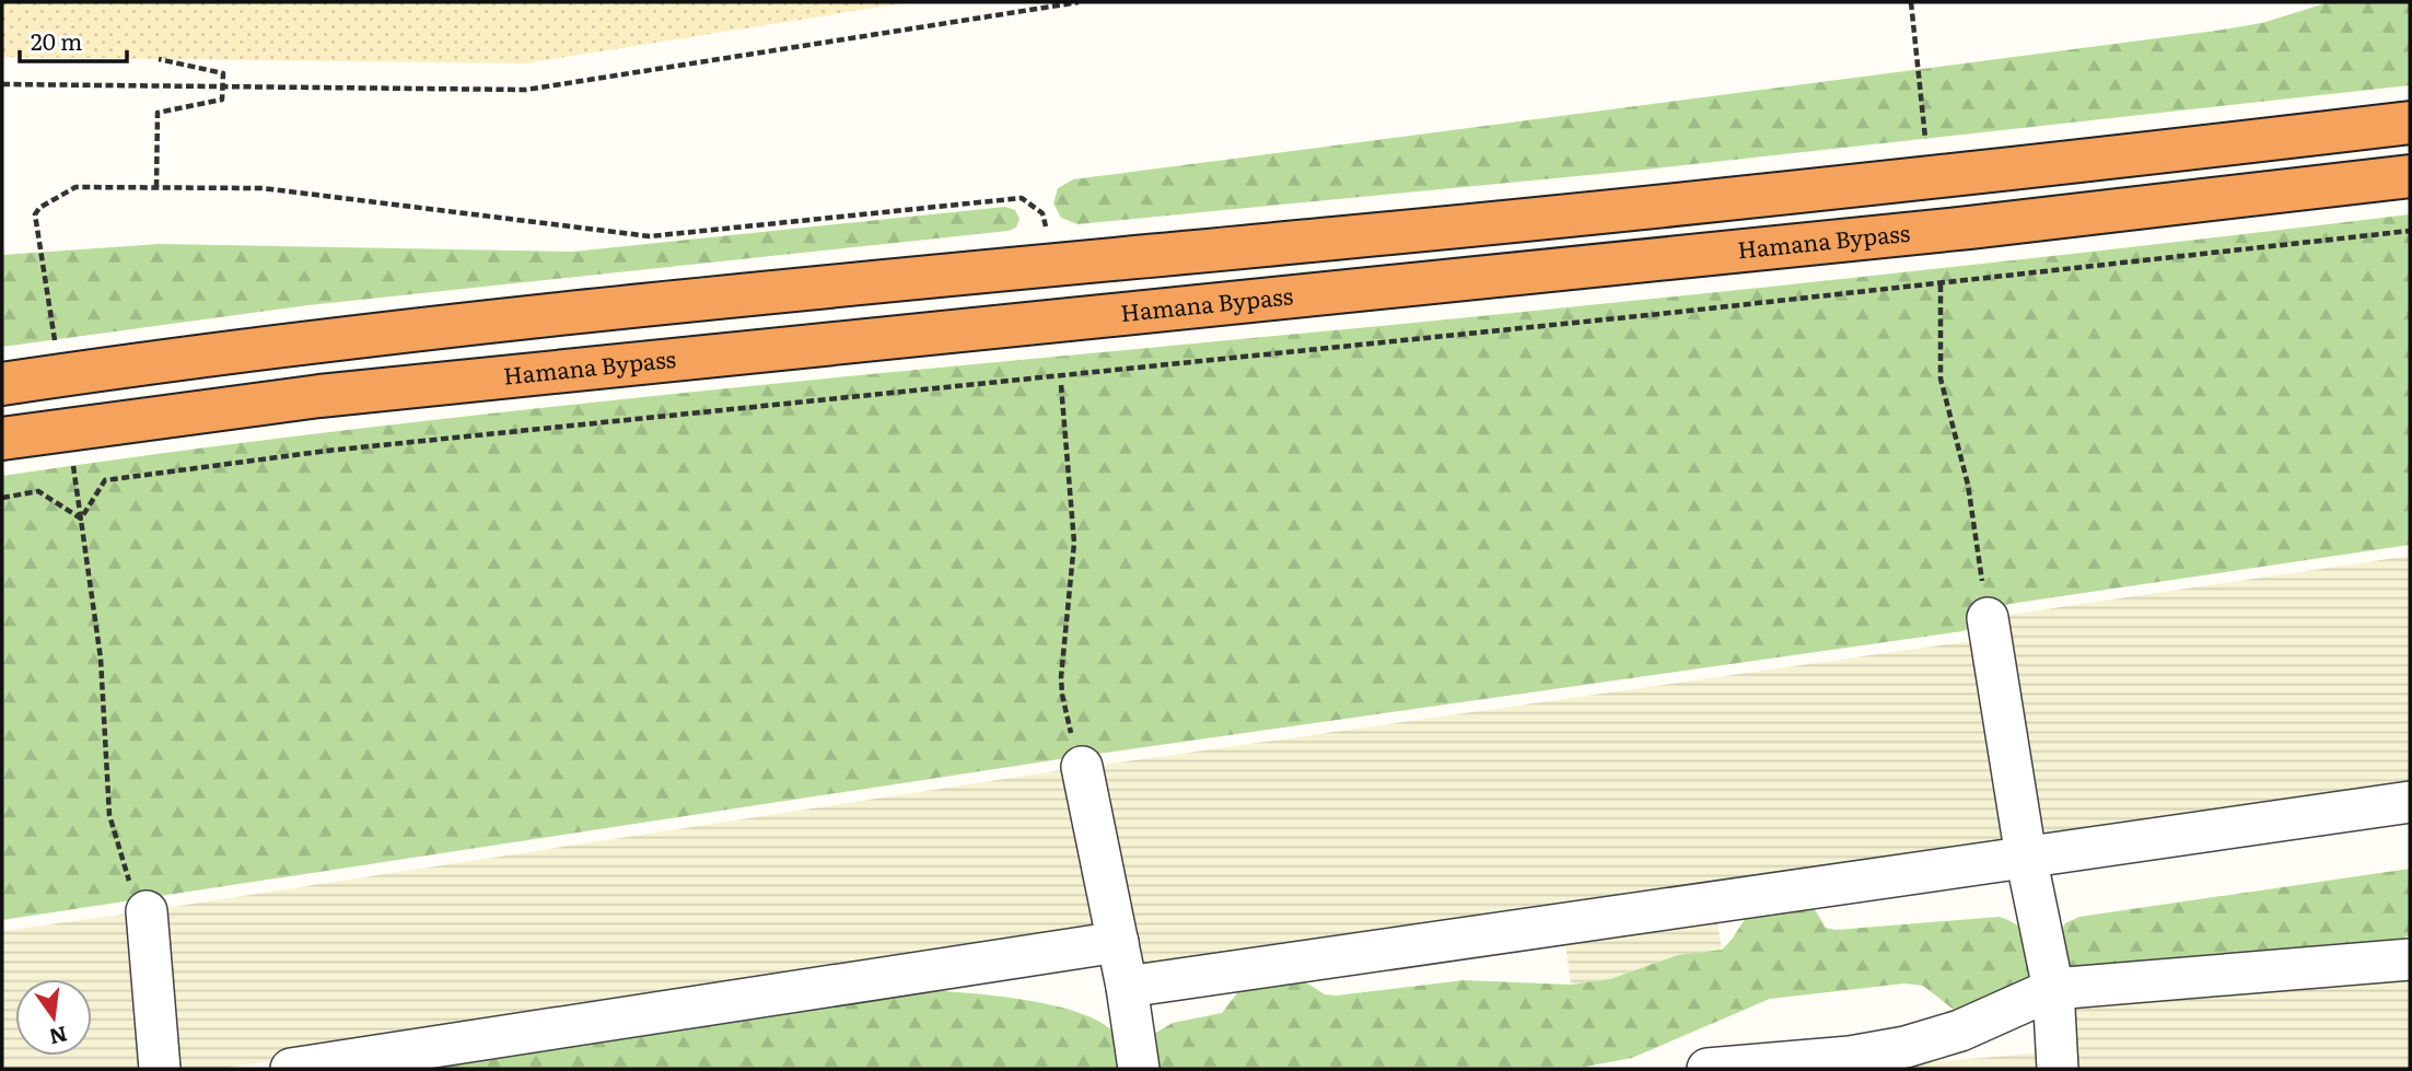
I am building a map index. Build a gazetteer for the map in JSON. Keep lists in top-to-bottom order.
{
  "streets": {
    "highway": ["Hamana Bypass"]
  },
  "scale_bar": "20 m",
  "north": "bottom"
}
